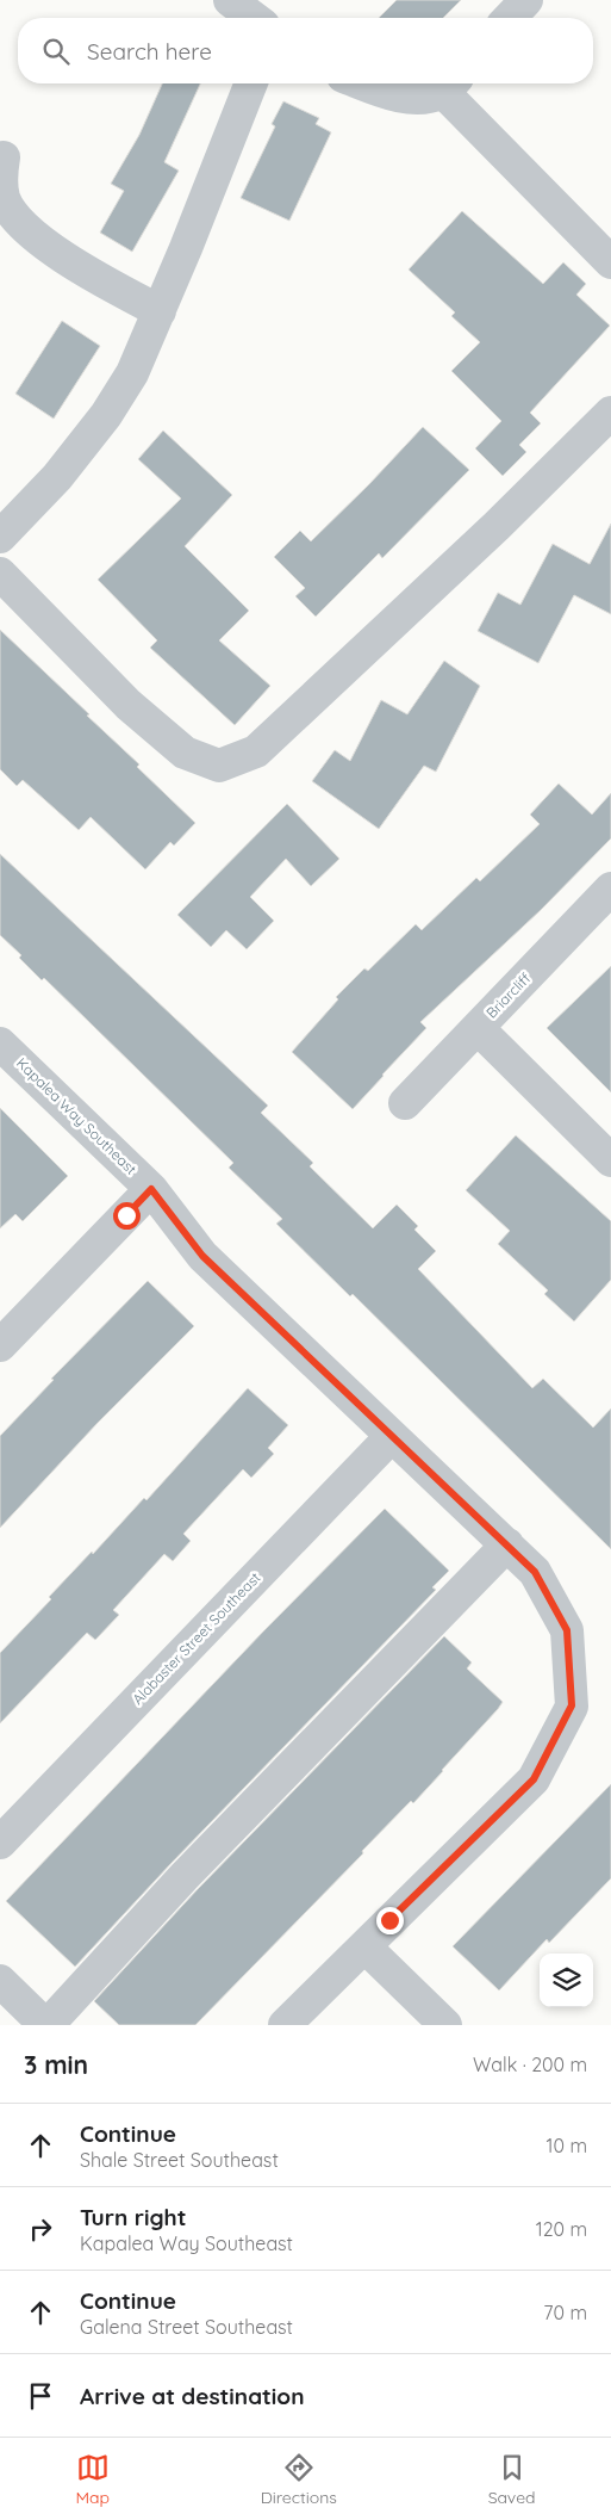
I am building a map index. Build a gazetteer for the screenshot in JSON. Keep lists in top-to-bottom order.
{
  "streets": {
    "street": ["Briarcliff", "Kapalea Way Southeast", "Alabaster Street Southeast"]
  },
  "crossings": [
    ["Kapalea Way Southeast", "Alabaster Street Southeast"]
  ],
  "page": {
    "search": "Search here",
    "heading": ["3 min", "Walk · 200 m"],
    "list": [
      ["Continue", "Shale Street Southeast", "10 m"],
      ["Turn right", "Kapalea Way Southeast", "120 m"],
      ["Continue", "Galena Street Southeast", "70 m"],
      "Arrive at destination"
    ],
    "nav": ["Map", "Directions", "Saved"]
  }
}
